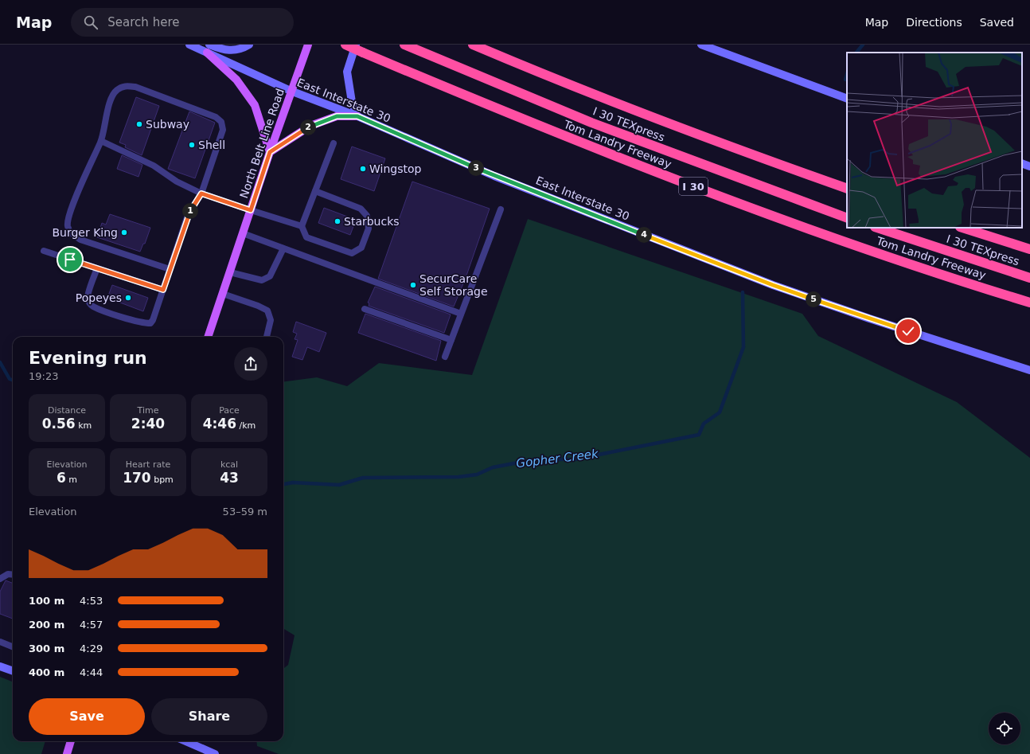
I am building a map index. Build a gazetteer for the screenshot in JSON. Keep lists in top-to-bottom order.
{
  "streets": {
    "highway": ["I 30 TEXpress", "Tom Landry Freeway", "I 30"],
    "main road": ["East Interstate 30", "North Belt Line Road"]
  },
  "crossings": [
    ["East Interstate 30", "North Belt Line Road"]
  ],
  "water": ["Gopher Creek"],
  "places": [
    "Subway",
    "Shell",
    "Wingstop",
    "Starbucks",
    "Burger King",
    "SecurCare Self Storage",
    "Popeyes"
  ],
  "page": {
    "header": "Map",
    "search": "Search here",
    "nav": ["Map", "Directions", "Saved"],
    "pins": [
      "2",
      "3",
      "1",
      "4",
      "5"
    ],
    "heading": ["Evening run", "19:23"],
    "stats": [
      ["Distance", "0.56 km"],
      ["Time", "2:40"],
      ["Pace", "4:46 /km"],
      ["Elevation", "6 m"],
      ["Heart rate", "170 bpm"],
      ["kcal", "43"]
    ],
    "chart": ["Elevation", "53–59 m"],
    "list": [
      {
        "name": "100 m",
        "note": "4:53"
      },
      {
        "name": "200 m",
        "note": "4:57"
      },
      {
        "name": "300 m",
        "note": "4:29"
      },
      {
        "name": "400 m",
        "note": "4:44"
      }
    ],
    "buttons": ["Save", "Share"]
  }
}
